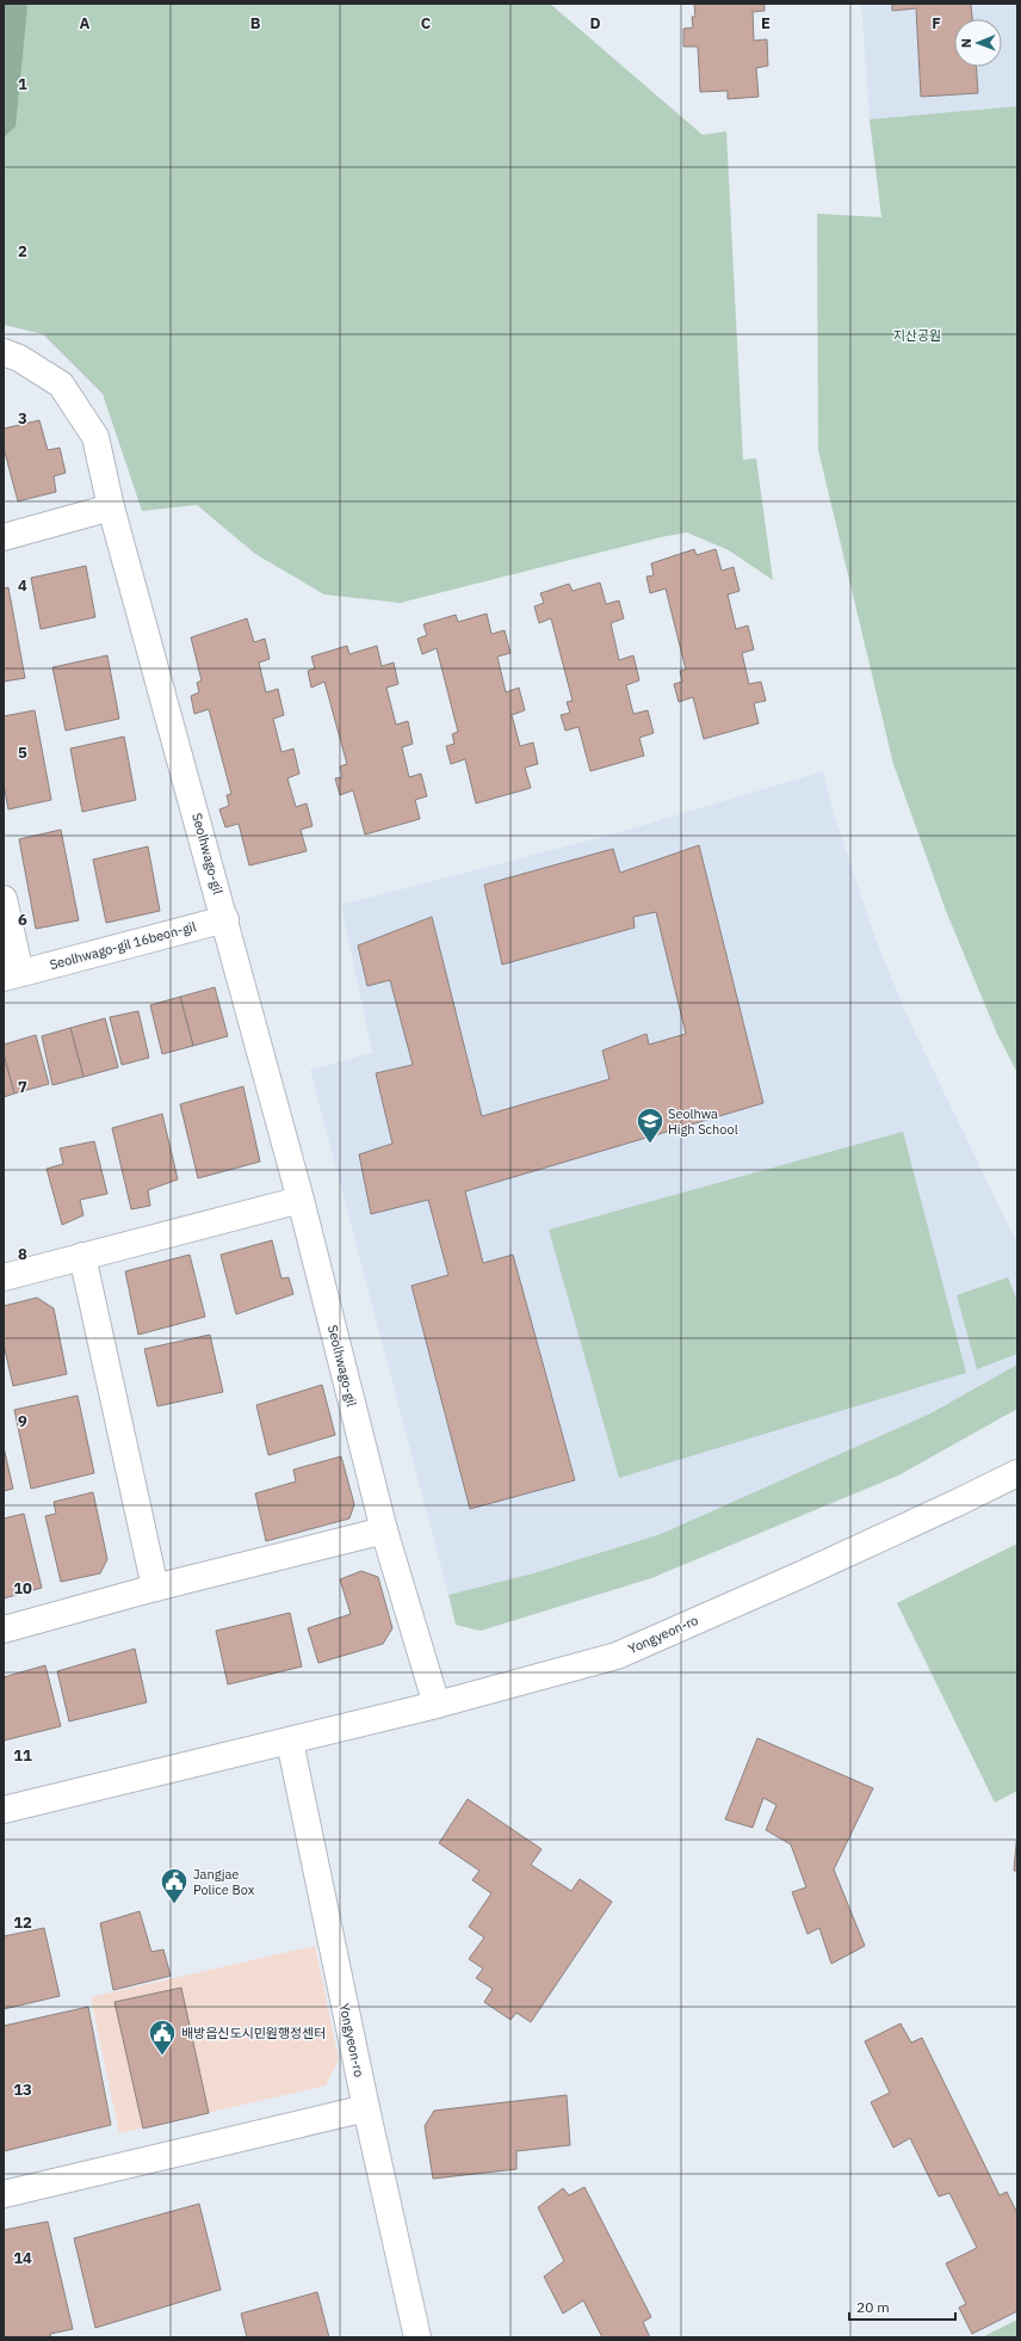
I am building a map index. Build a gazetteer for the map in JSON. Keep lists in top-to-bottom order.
{
  "streets": {
    "street": ["Seolhwago-gil", "Seolhwago-gil 16beon-gil", "Yongyeon-ro"]
  },
  "crossings": [
    ["Seolhwago-gil", "Seolhwago-gil 16beon-gil"],
    ["Seolhwago-gil", "Yongyeon-ro"]
  ],
  "parks": ["지산공원"],
  "places": {
    "school or university": ["Seolhwa High School"],
    "public building": ["Jangjae Police Box", "배방읍신도시민원행정센터"]
  },
  "scale_bar": "20 m",
  "north": "left",
  "grid": {
    "columns": [
      "A",
      "B",
      "C",
      "D",
      "E",
      "F"
    ],
    "rows": [
      "1",
      "2",
      "3",
      "4",
      "5",
      "6",
      "7",
      "8",
      "9",
      "10",
      "11",
      "12",
      "13",
      "14"
    ]
  }
}
